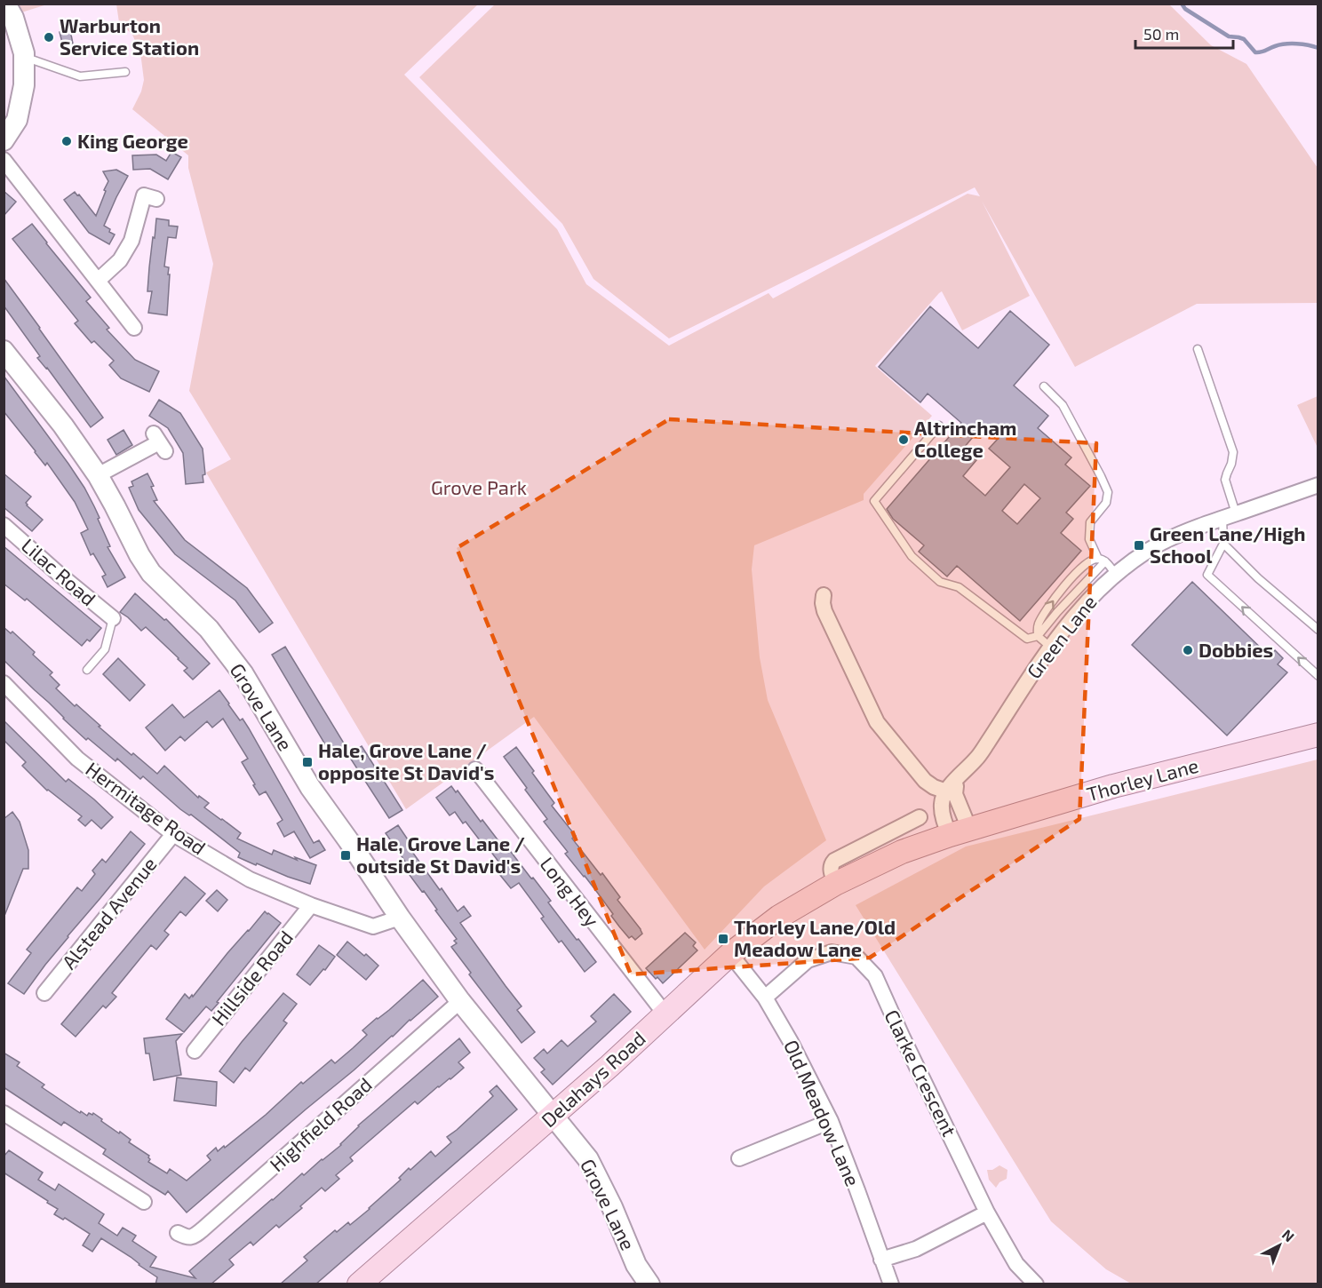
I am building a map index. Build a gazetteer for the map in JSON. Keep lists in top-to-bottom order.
{
  "streets": {
    "main road": ["Thorley Lane", "Delahays Road"],
    "street": [
      "Lilac Road",
      "Green Lane",
      "Grove Lane",
      "Hermitage Road",
      "Long Hey",
      "Alstead Avenue",
      "Hillside Road",
      "Clarke Crescent",
      "Old Meadow Lane",
      "Highfield Road"
    ]
  },
  "crossings": [
    ["Grove Lane", "Hermitage Road"],
    ["Grove Lane", "Delahays Road"],
    ["Grove Lane", "Highfield Road"],
    ["Thorley Lane", "Delahays Road"],
    ["Hermitage Road", "Alstead Avenue"],
    ["Hermitage Road", "Hillside Road"],
    ["Long Hey", "Delahays Road"],
    ["Clarke Crescent", "Old Meadow Lane"],
    ["Delahays Road", "Old Meadow Lane"]
  ],
  "parks": ["Grove Park"],
  "places": {
    "other": [
      "Warburton Service Station",
      "King George",
      "Altrincham College",
      "Dobbies"
    ],
    "transit": [
      "Green Lane/High School",
      "Hale, Grove Lane / opposite St David's",
      "Hale, Grove Lane / outside St David's",
      "Thorley Lane/Old Meadow Lane"
    ]
  },
  "scale_bar": "50 m",
  "north": "top right"
}
